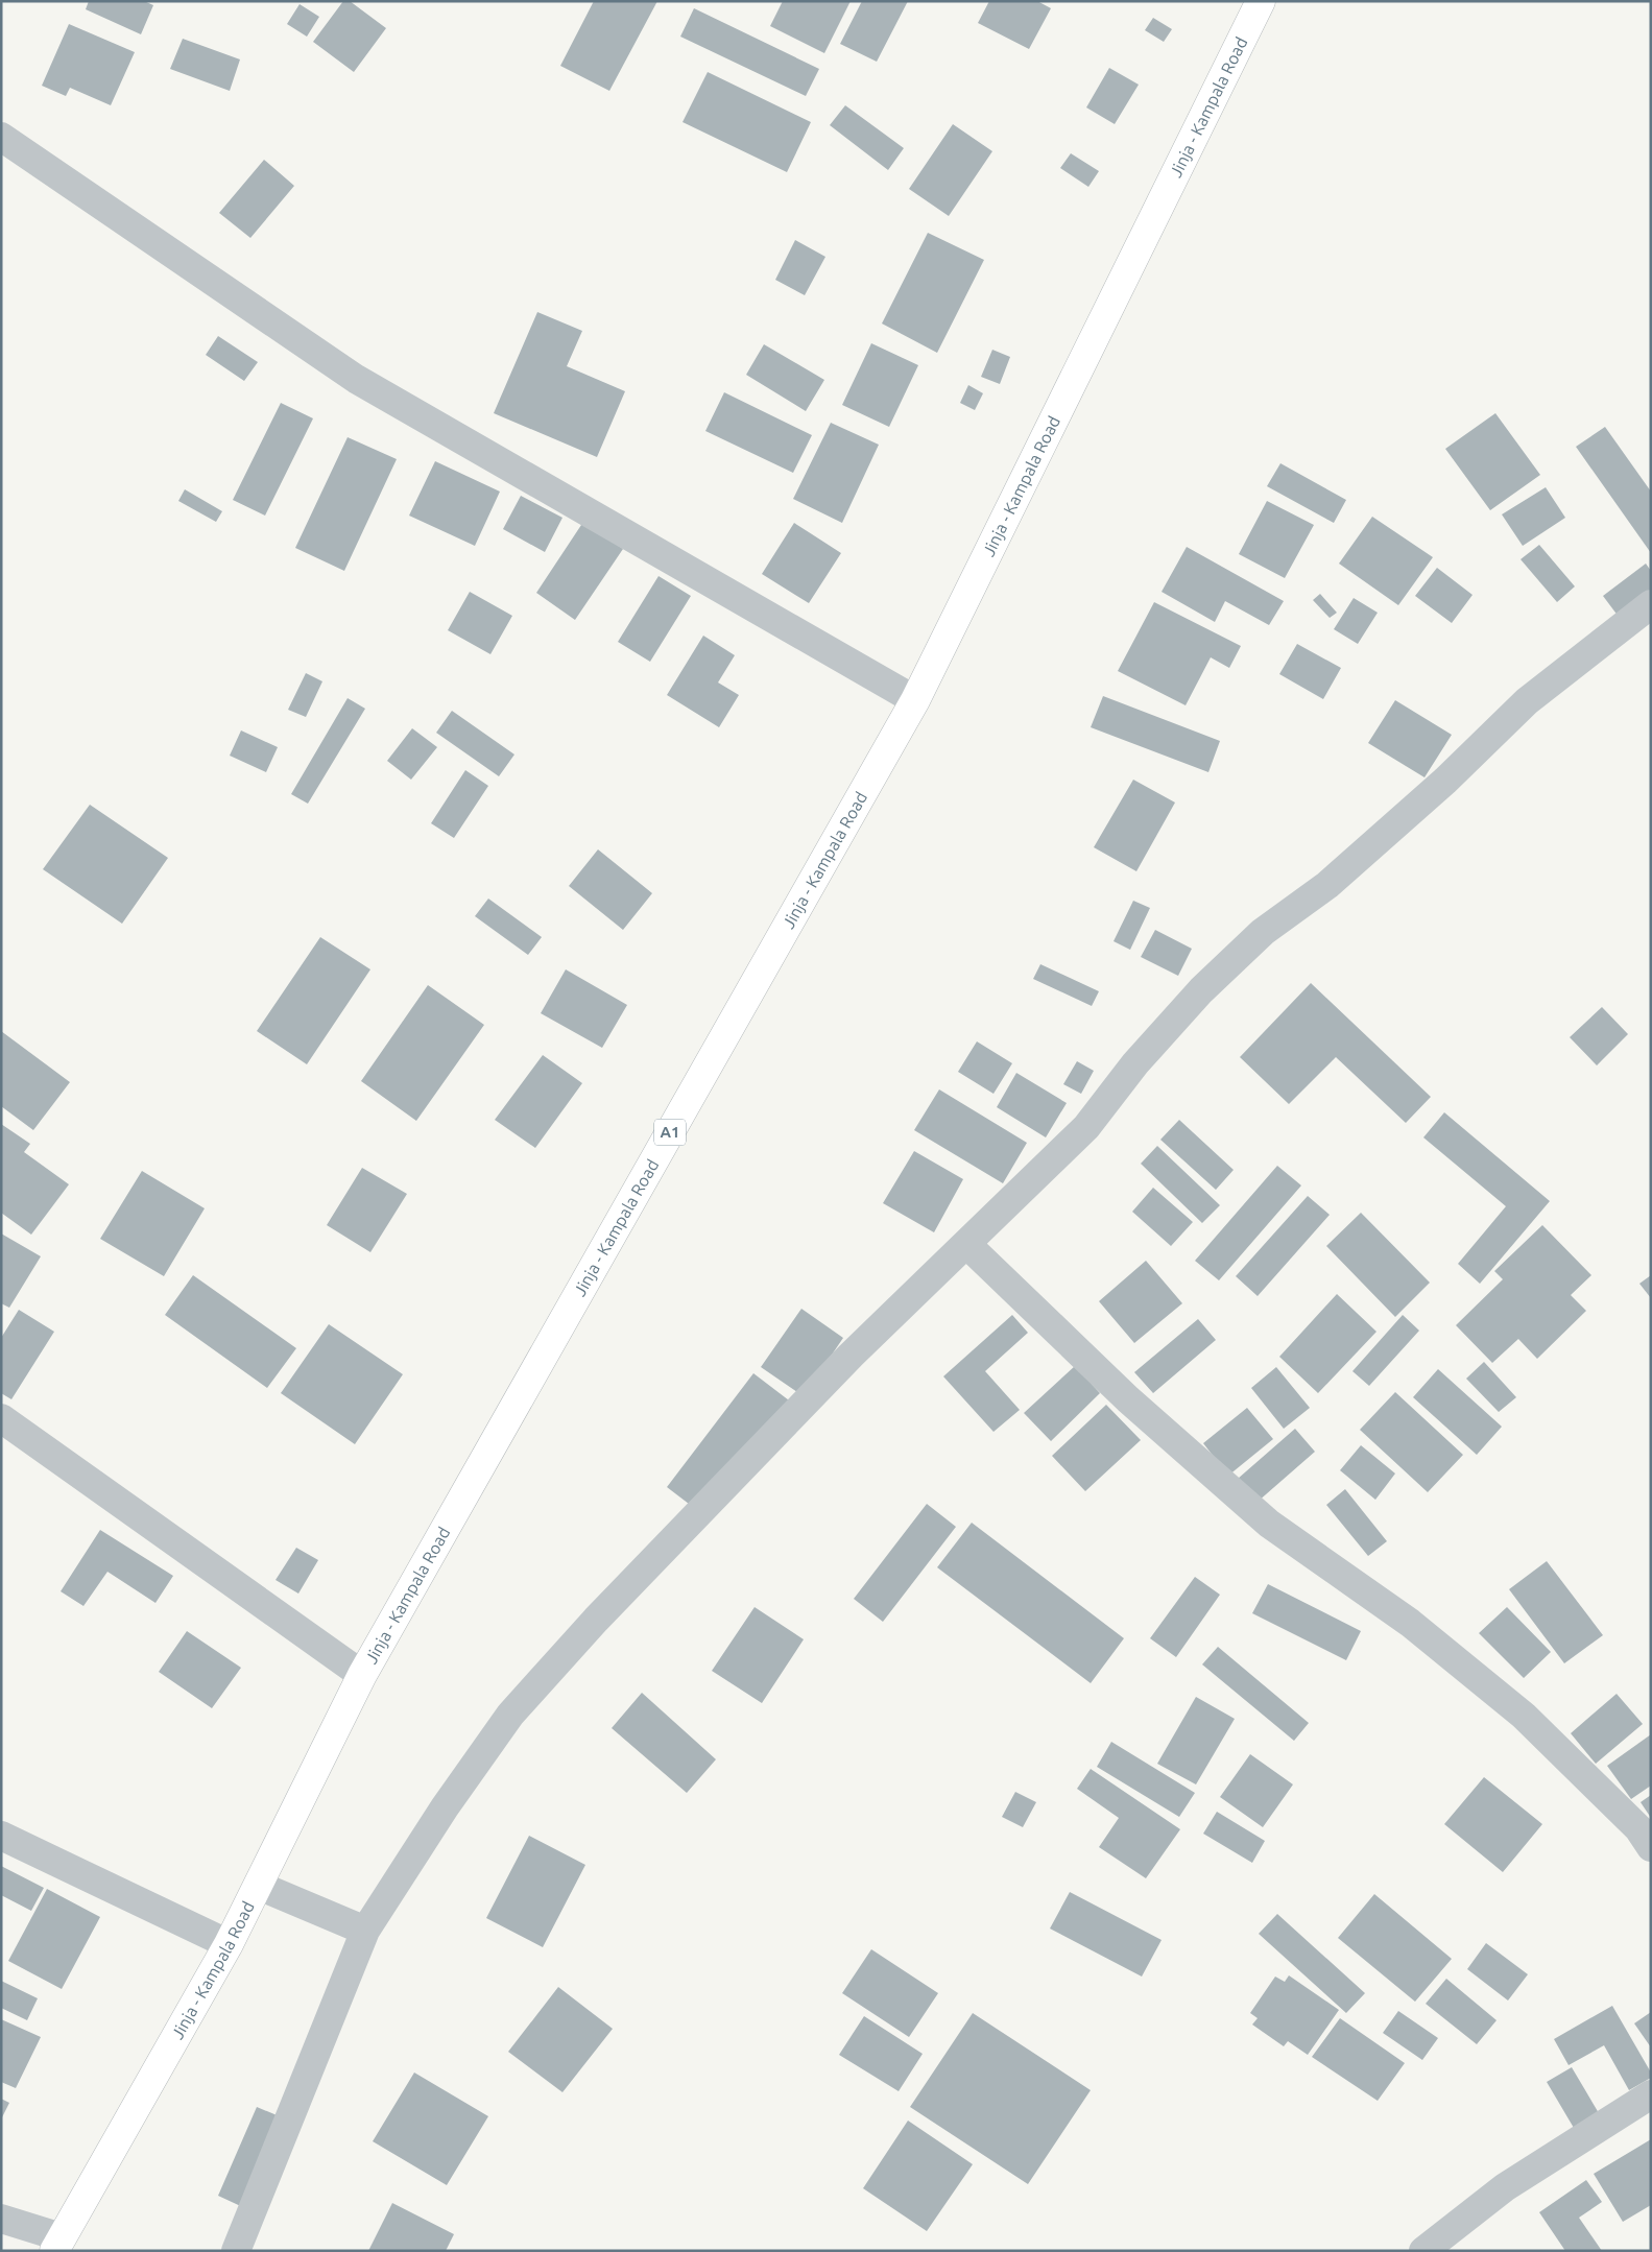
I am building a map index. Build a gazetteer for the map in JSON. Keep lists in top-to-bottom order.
{
  "streets": {
    "highway": ["Jinja - Kampala Road", "A1"]
  }
}
